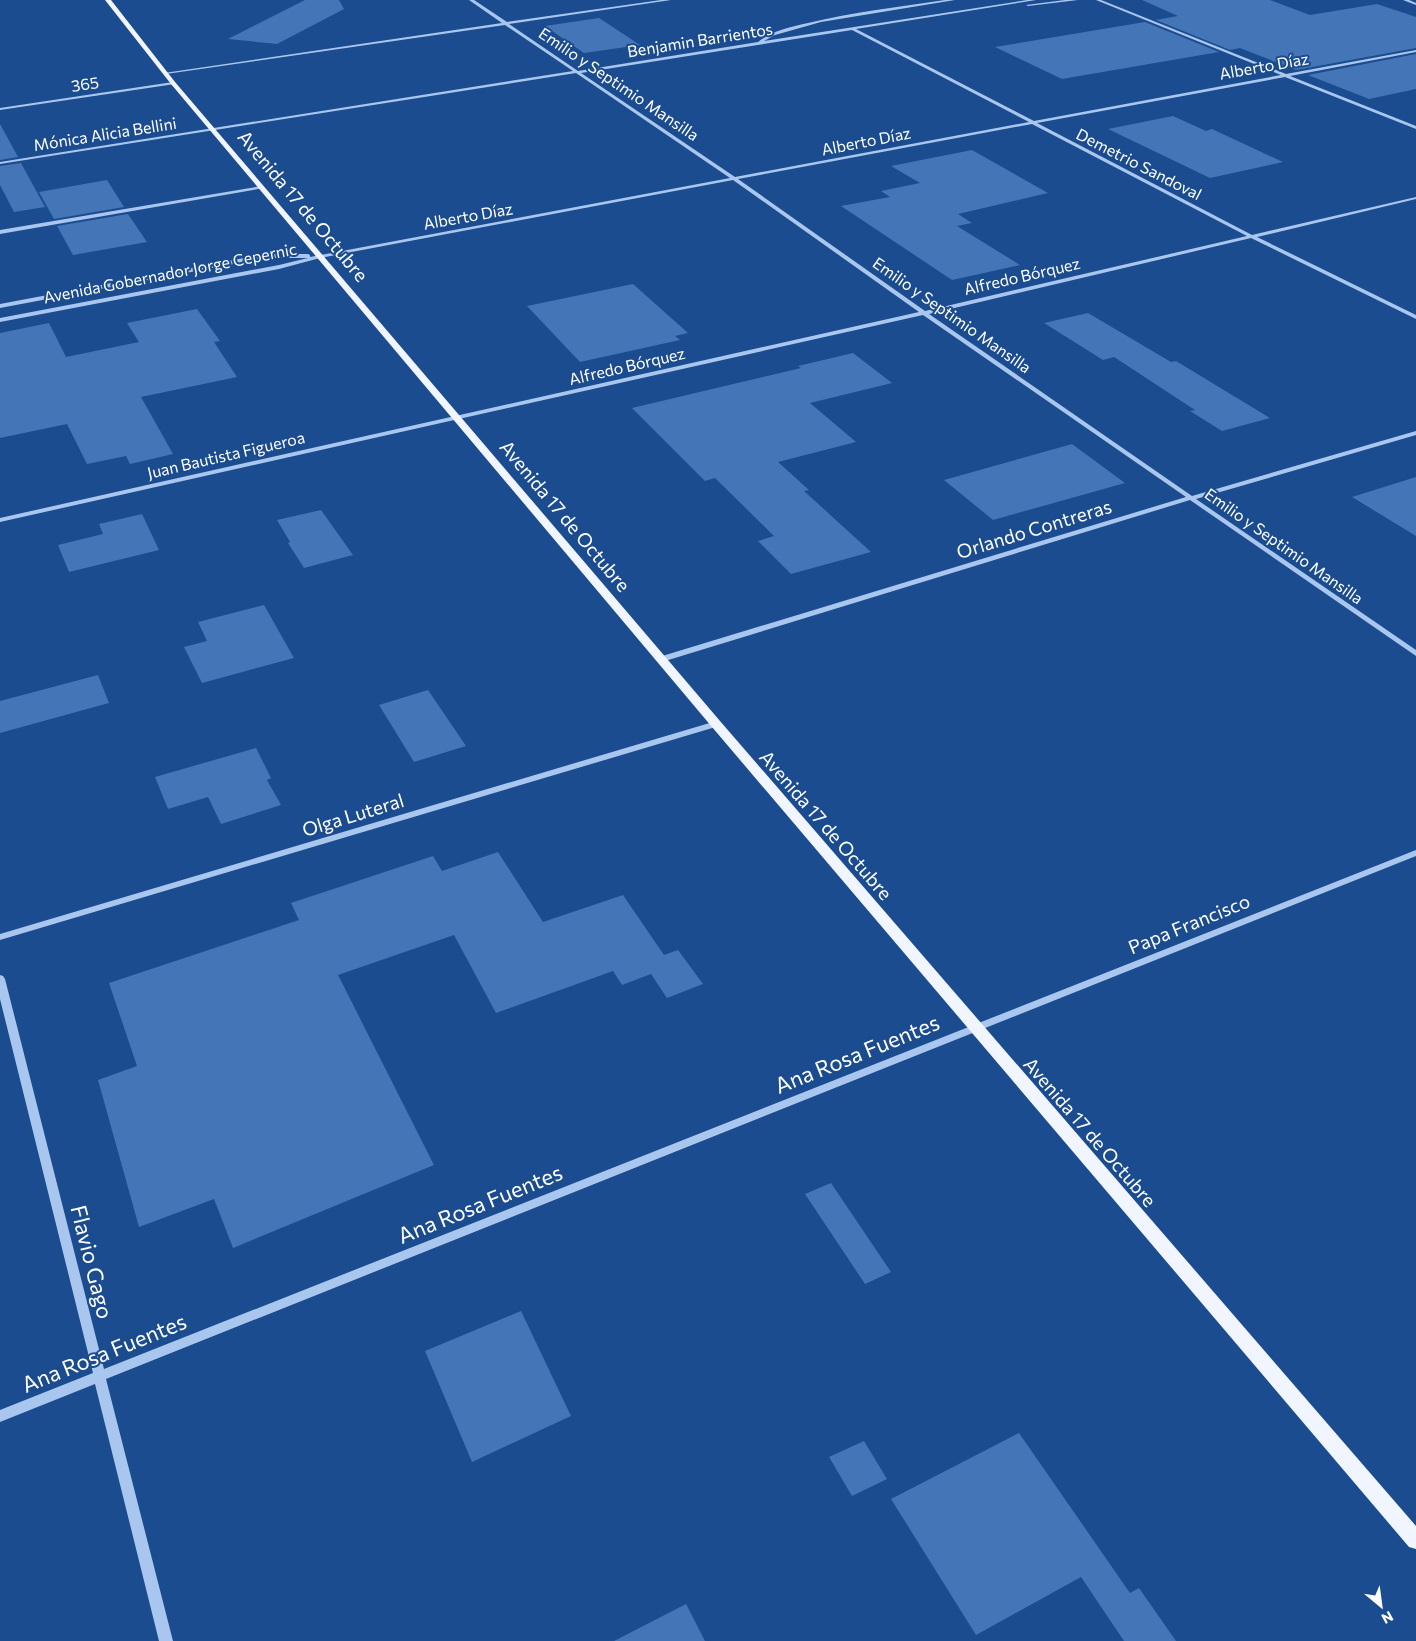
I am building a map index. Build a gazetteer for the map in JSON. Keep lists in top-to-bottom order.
{
  "streets": {
    "main road": ["Avenida 17 de Octubre"],
    "street": [
      "Benjamin Barrientos",
      "Alberto Díaz",
      "365",
      "Emilio y Septimio Mansilla",
      "Mónica Alicia Bellini",
      "Demetrio Sandoval",
      "Avenida Gobernador Jorge Cepernic",
      "Alfredo Bórquez",
      "Juan Bautista Figueroa",
      "Orlando Contreras",
      "Olga Luteral",
      "Papa Francisco",
      "Ana Rosa Fuentes",
      "Flavio Gago"
    ]
  },
  "crossings": [
    ["Benjamin Barrientos", "Emilio y Septimio Mansilla"],
    ["Benjamin Barrientos", "Mónica Alicia Bellini"],
    ["Benjamin Barrientos", "Demetrio Sandoval"],
    ["Benjamin Barrientos", "Avenida 17 de Octubre"],
    ["Alberto Díaz", "Emilio y Septimio Mansilla"],
    ["Alberto Díaz", "Demetrio Sandoval"],
    ["Alberto Díaz", "Avenida 17 de Octubre"],
    ["Alberto Díaz", "Avenida Gobernador Jorge Cepernic"],
    ["365", "Avenida 17 de Octubre"],
    ["Emilio y Septimio Mansilla", "Alfredo Bórquez"],
    ["Emilio y Septimio Mansilla", "Orlando Contreras"],
    ["Mónica Alicia Bellini", "Avenida 17 de Octubre"],
    ["Demetrio Sandoval", "Alfredo Bórquez"],
    ["Avenida 17 de Octubre", "Avenida Gobernador Jorge Cepernic"],
    ["Avenida 17 de Octubre", "Alfredo Bórquez"],
    ["Avenida 17 de Octubre", "Juan Bautista Figueroa"],
    ["Avenida 17 de Octubre", "Orlando Contreras"],
    ["Avenida 17 de Octubre", "Olga Luteral"],
    ["Avenida 17 de Octubre", "Papa Francisco"],
    ["Avenida 17 de Octubre", "Ana Rosa Fuentes"],
    ["Alfredo Bórquez", "Juan Bautista Figueroa"],
    ["Papa Francisco", "Ana Rosa Fuentes"],
    ["Ana Rosa Fuentes", "Flavio Gago"]
  ],
  "north": "bottom right"
}
